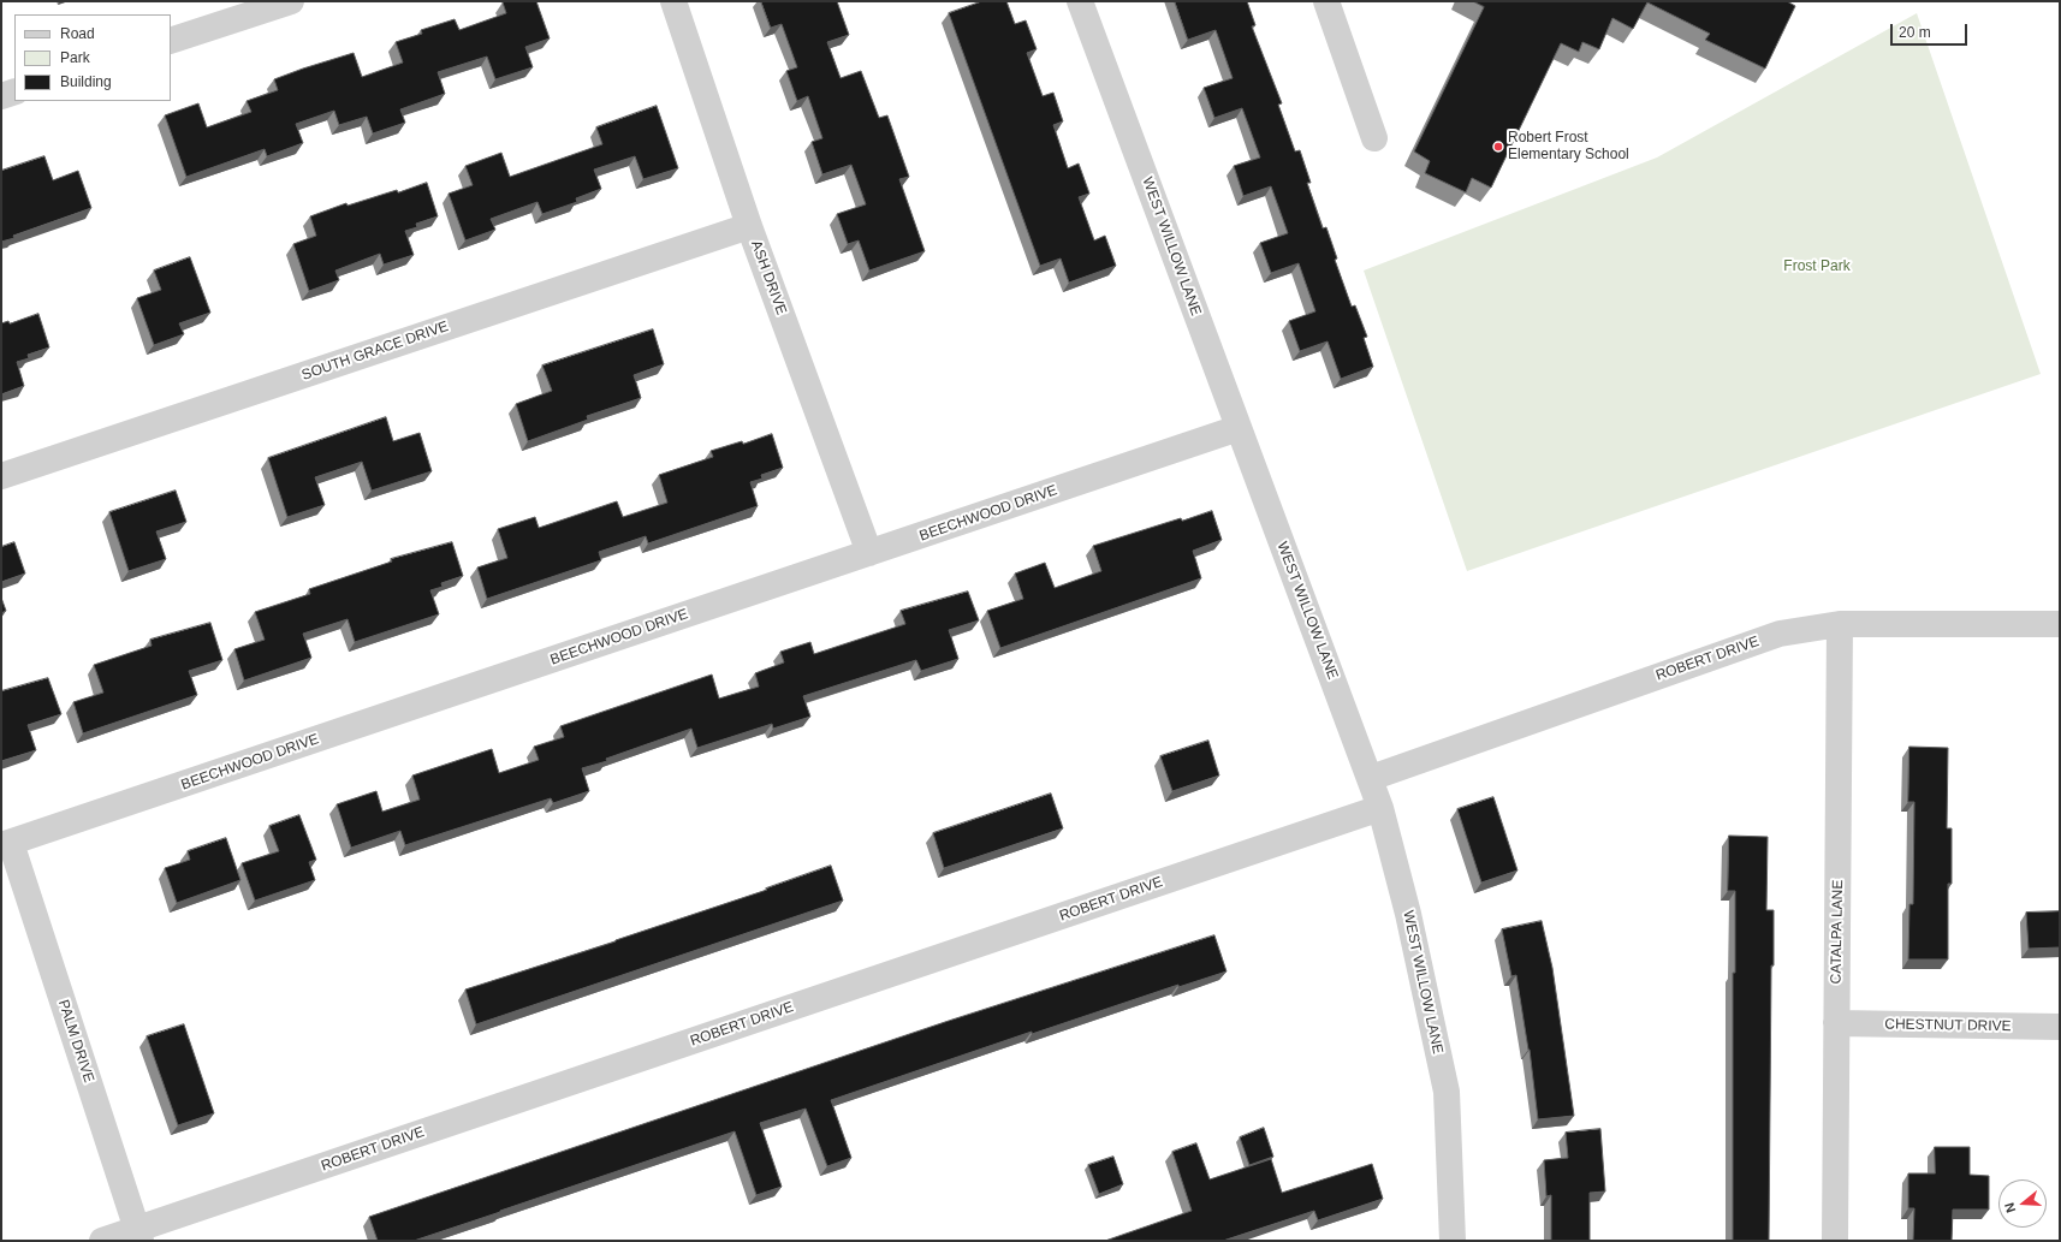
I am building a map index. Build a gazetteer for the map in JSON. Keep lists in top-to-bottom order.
{
  "streets": {
    "street": [
      "WEST WILLOW LANE",
      "ASH DRIVE",
      "SOUTH GRACE DRIVE",
      "BEECHWOOD DRIVE",
      "ROBERT DRIVE",
      "CATALPA LANE",
      "CHESTNUT DRIVE",
      "PALM DRIVE"
    ]
  },
  "crossings": [
    ["WEST WILLOW LANE", "BEECHWOOD DRIVE"],
    ["WEST WILLOW LANE", "ROBERT DRIVE"],
    ["ASH DRIVE", "SOUTH GRACE DRIVE"],
    ["ASH DRIVE", "BEECHWOOD DRIVE"],
    ["BEECHWOOD DRIVE", "PALM DRIVE"],
    ["ROBERT DRIVE", "CATALPA LANE"],
    ["ROBERT DRIVE", "PALM DRIVE"],
    ["CATALPA LANE", "CHESTNUT DRIVE"]
  ],
  "parks": ["Frost Park"],
  "places": ["Robert Frost Elementary School"],
  "legend": ["Road", "Park", "Building"],
  "scale_bar": "20 m",
  "north": "left"
}
